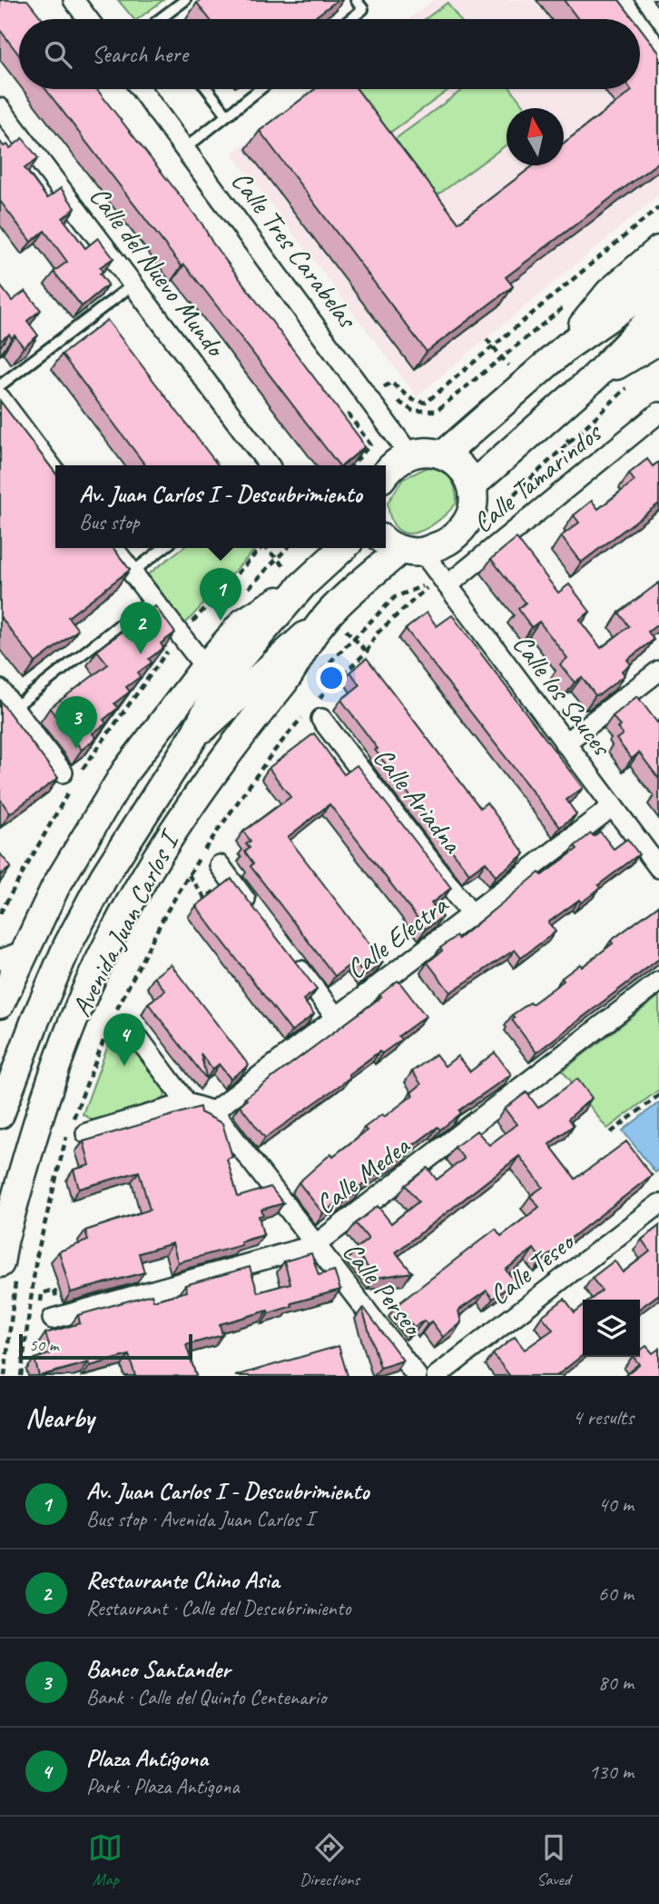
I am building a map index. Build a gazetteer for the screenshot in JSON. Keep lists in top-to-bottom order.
{
  "streets": {
    "main road": ["Avenida Juan Carlos I"],
    "street": [
      "Calle Tres Carabelas",
      "Calle del Nuevo Mundo",
      "Calle Tamarindos",
      "Calle los Sauces",
      "Calle Ariadna",
      "Calle Electra",
      "Calle Medea",
      "Calle Teseo",
      "Calle Perseo"
    ]
  },
  "crossings": [
    ["Calle Tamarindos", "Calle los Sauces"],
    ["Calle los Sauces", "Avenida Juan Carlos I"],
    ["Calle los Sauces", "Calle Electra"],
    ["Calle Ariadna", "Calle Electra"],
    ["Calle Electra", "Calle Perseo"],
    ["Calle Medea", "Calle Perseo"]
  ],
  "scale_bar": "50 m",
  "north": "top",
  "page": {
    "search": "Search here",
    "popup": ["Av. Juan Carlos I - Descubrimiento", "Bus stop"],
    "pins": [
      "1",
      "2",
      "3",
      "4"
    ],
    "scale": "50 m",
    "heading": ["Nearby", "4 results"],
    "list": [
      {
        "mark": "1",
        "name": "Av. Juan Carlos I - Descubrimiento",
        "note": "Bus stop · Avenida Juan Carlos I",
        "value": "40 m"
      },
      {
        "mark": "2",
        "name": "Restaurante Chino Asia",
        "note": "Restaurant · Calle del Descubrimiento",
        "value": "60 m"
      },
      {
        "mark": "3",
        "name": "Banco Santander",
        "note": "Bank · Calle del Quinto Centenario",
        "value": "80 m"
      },
      {
        "mark": "4",
        "name": "Plaza Antígona",
        "note": "Park · Plaza Antígona",
        "value": "130 m"
      }
    ],
    "nav": ["Map", "Directions", "Saved"]
  }
}
